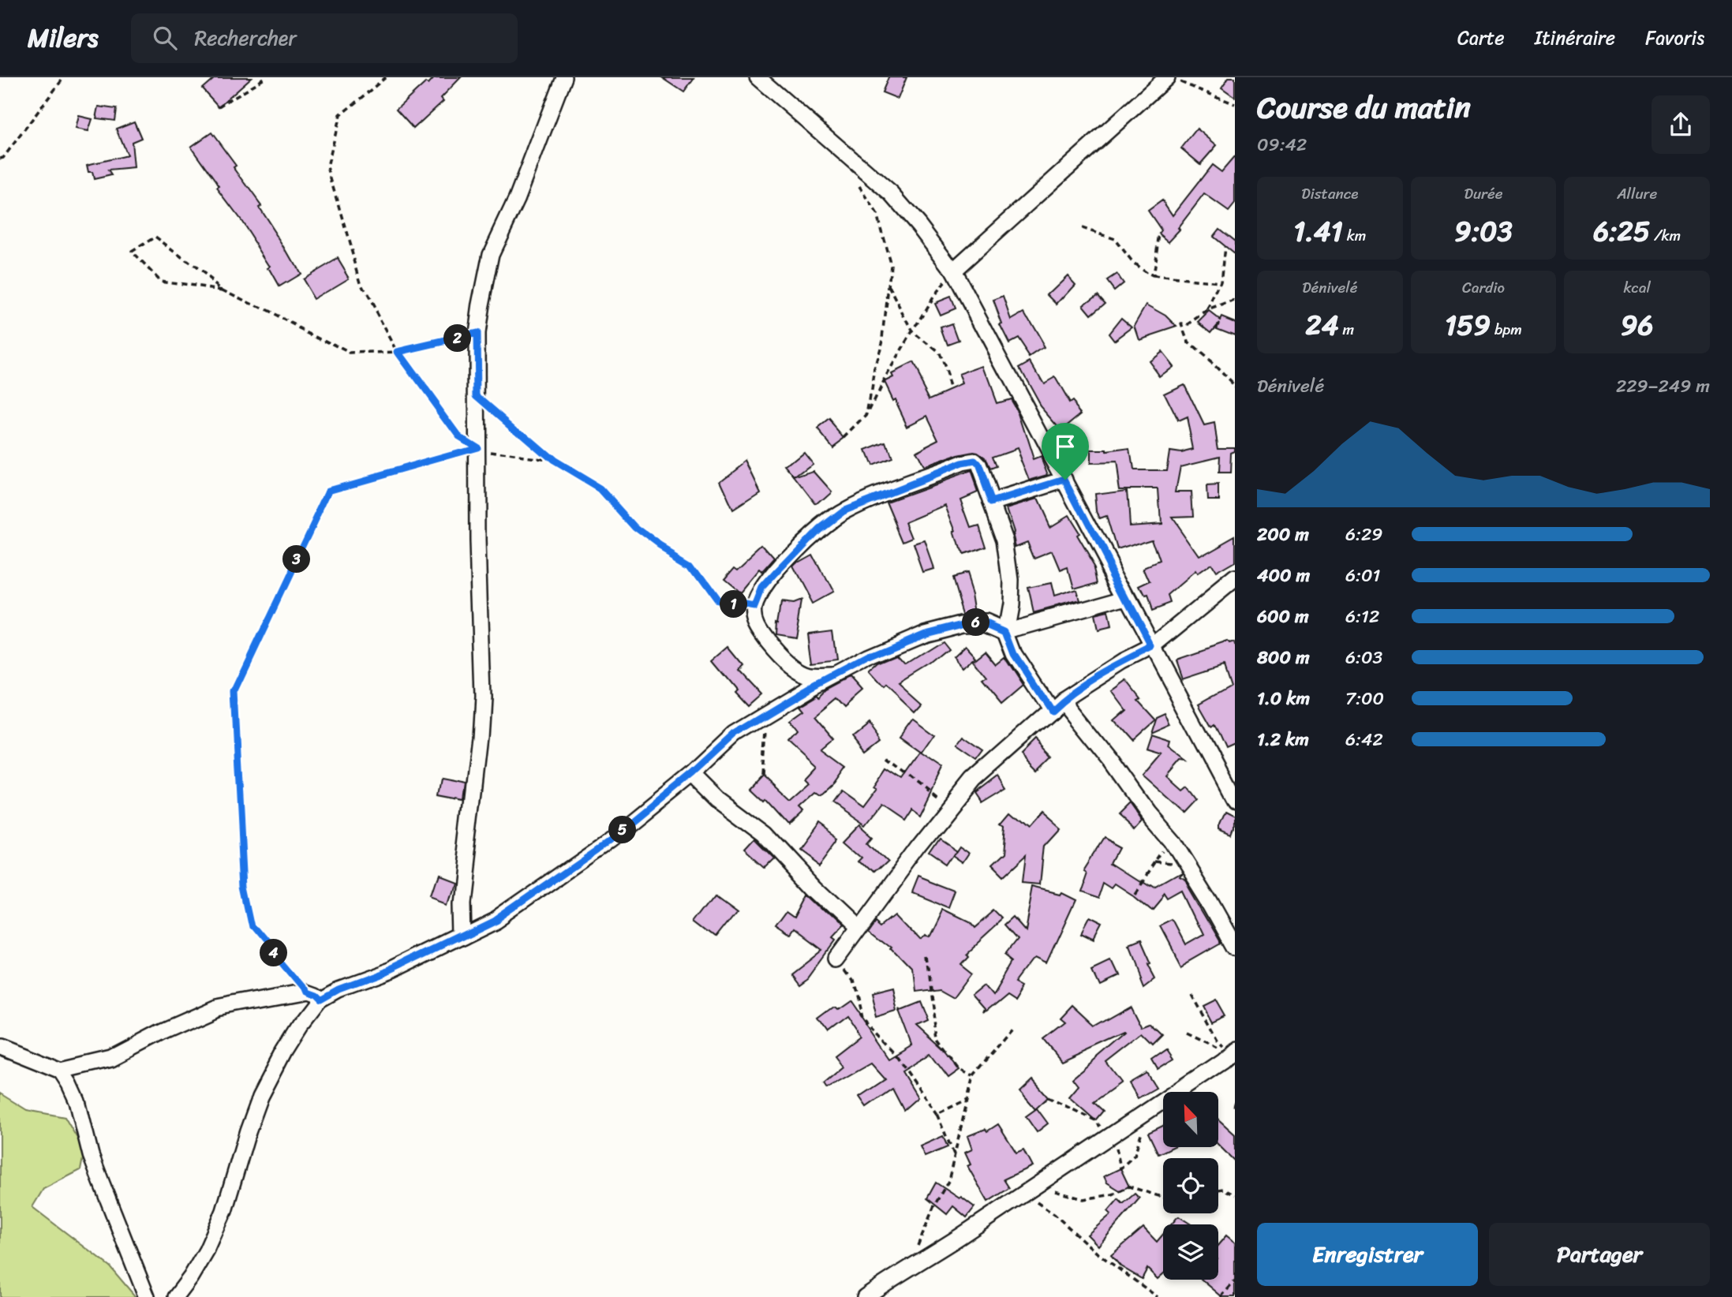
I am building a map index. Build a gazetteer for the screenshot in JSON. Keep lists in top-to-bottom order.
{
  "north": "top left",
  "page": {
    "header": "Milers",
    "search": "Rechercher",
    "nav": ["Carte", "Itinéraire", "Favoris"],
    "heading": ["Course du matin", "09:42"],
    "stats": [
      ["Distance", "1.41 km"],
      ["Durée", "9:03"],
      ["Allure", "6:25 /km"],
      ["Dénivelé", "24 m"],
      ["Cardio", "159 bpm"],
      ["kcal", "96"]
    ],
    "pins": [
      "2",
      "3",
      "1",
      "6",
      "5",
      "4"
    ],
    "chart": ["Dénivelé", "229–249 m"],
    "list": [
      {
        "name": "200 m",
        "note": "6:29"
      },
      {
        "name": "400 m",
        "note": "6:01"
      },
      {
        "name": "600 m",
        "note": "6:12"
      },
      {
        "name": "800 m",
        "note": "6:03"
      },
      {
        "name": "1.0 km",
        "note": "7:00"
      },
      {
        "name": "1.2 km",
        "note": "6:42"
      }
    ],
    "buttons": ["Enregistrer", "Partager"]
  }
}
